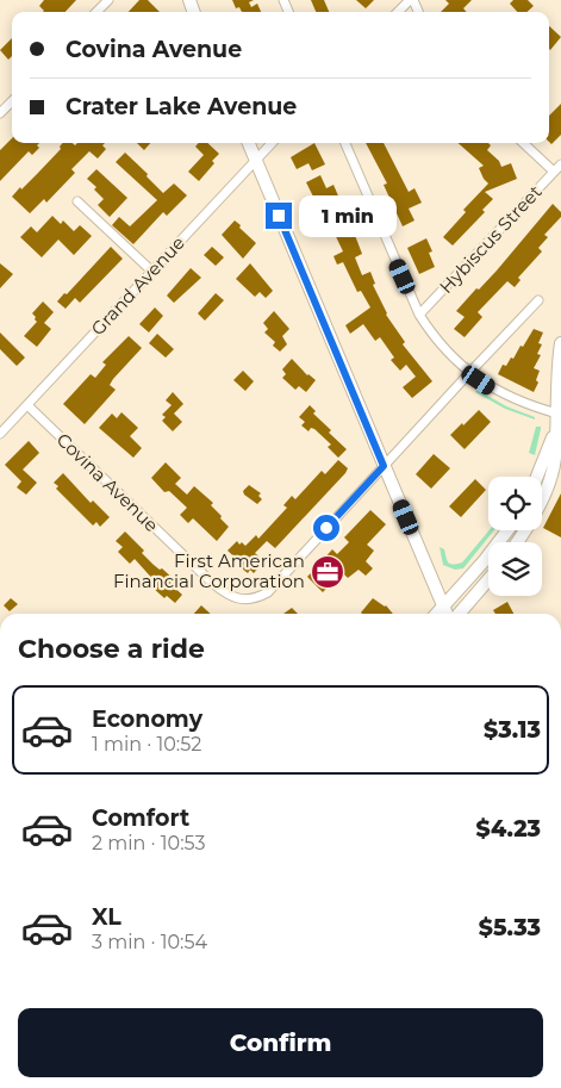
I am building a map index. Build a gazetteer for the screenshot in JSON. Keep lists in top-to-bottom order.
{
  "streets": {
    "street": ["Hybiscus Street", "Grand Avenue", "Covina Avenue"]
  },
  "crossings": [
    ["Grand Avenue", "Covina Avenue"]
  ],
  "places": {
    "office": ["First American Financial Corporation"]
  },
  "page": {
    "banner": ["Covina Avenue", "Crater Lake Avenue"],
    "bubble": "1 min",
    "heading": "Choose a ride",
    "list": [
      {
        "name": "Economy",
        "note": "1 min · 10:52",
        "value": "$3.13"
      },
      {
        "name": "Comfort",
        "note": "2 min · 10:53",
        "value": "$4.23"
      },
      {
        "name": "XL",
        "note": "3 min · 10:54",
        "value": "$5.33"
      }
    ],
    "buttons": "Confirm"
  }
}
